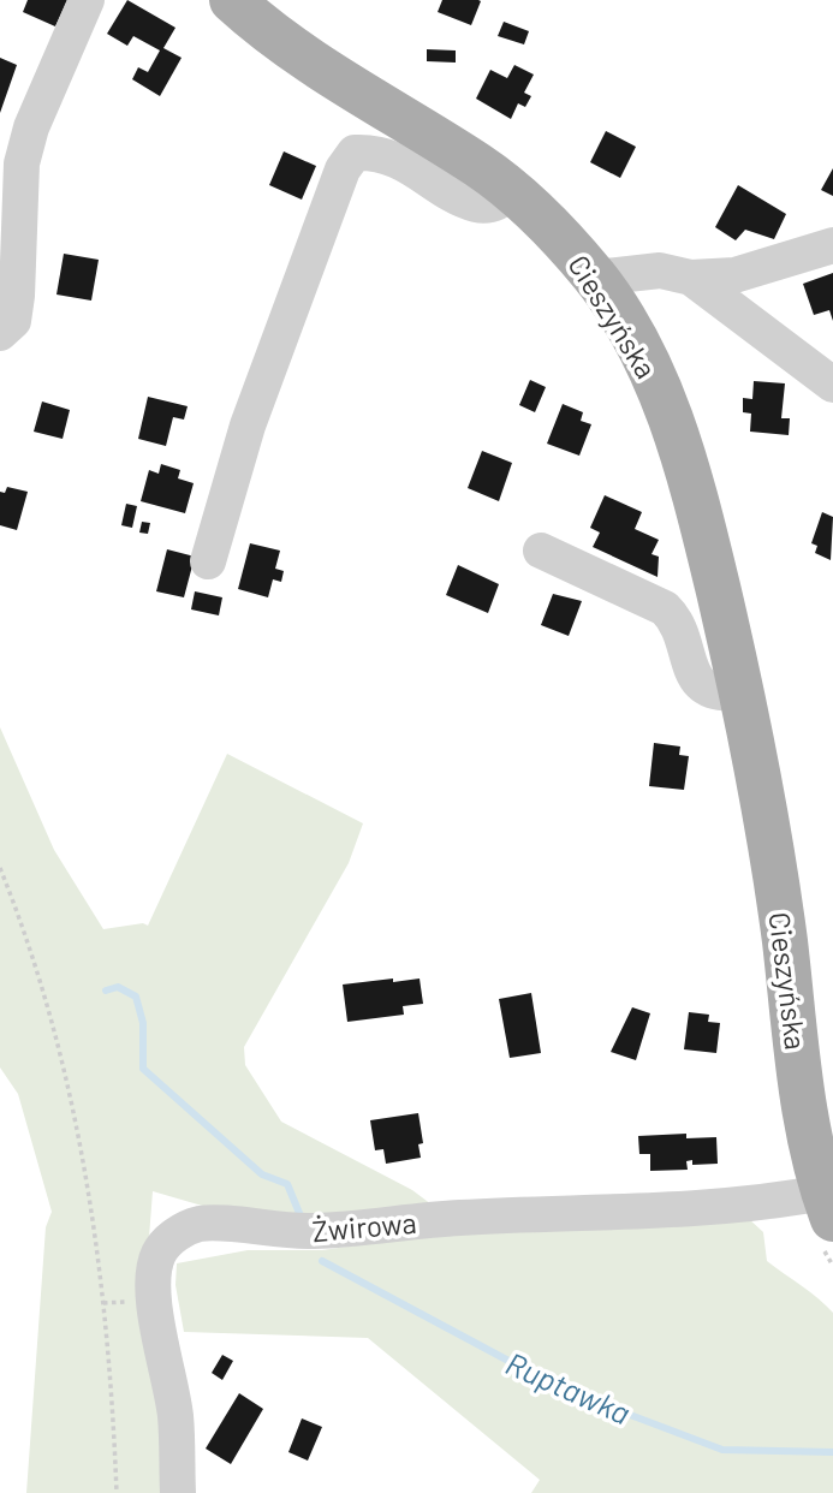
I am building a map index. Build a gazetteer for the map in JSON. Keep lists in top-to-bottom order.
{
  "streets": {
    "main road": ["Cieszyńska"],
    "street": ["Żwirowa"]
  },
  "crossings": [
    ["Cieszyńska", "Żwirowa"]
  ],
  "water": ["Ruptawka"]
}
